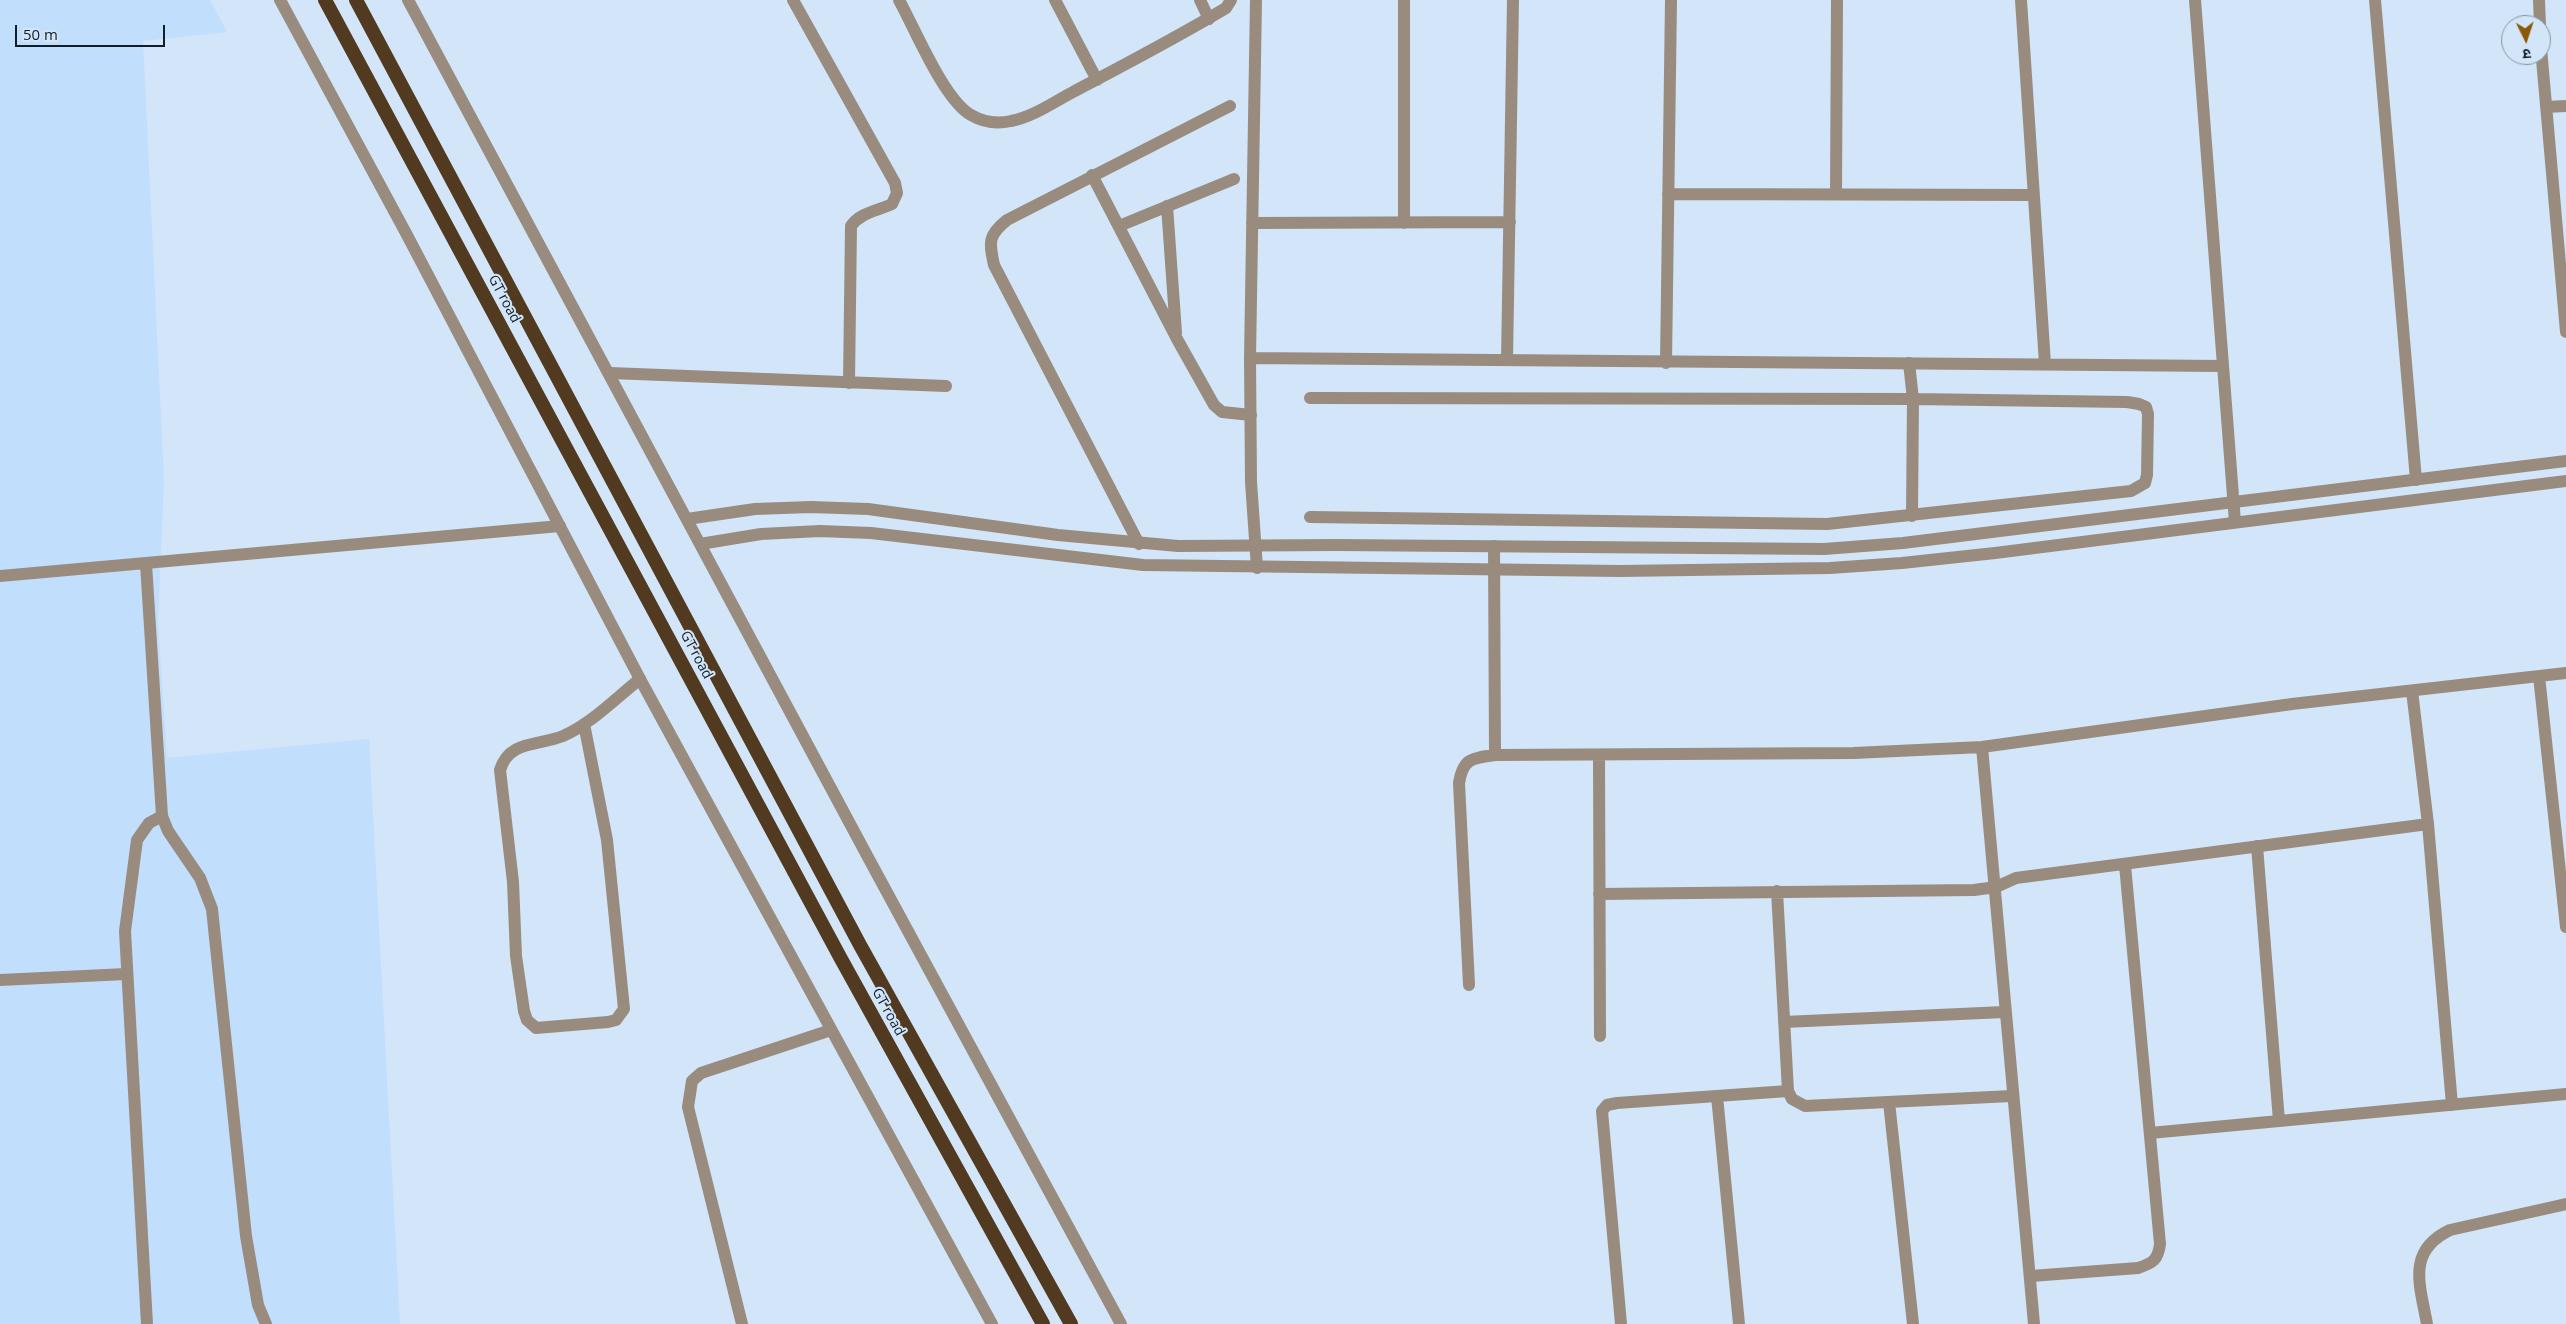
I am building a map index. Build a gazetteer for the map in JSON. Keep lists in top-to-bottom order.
{
  "streets": {
    "highway": ["GT road"]
  },
  "scale_bar": "50 m",
  "north": "bottom"
}
